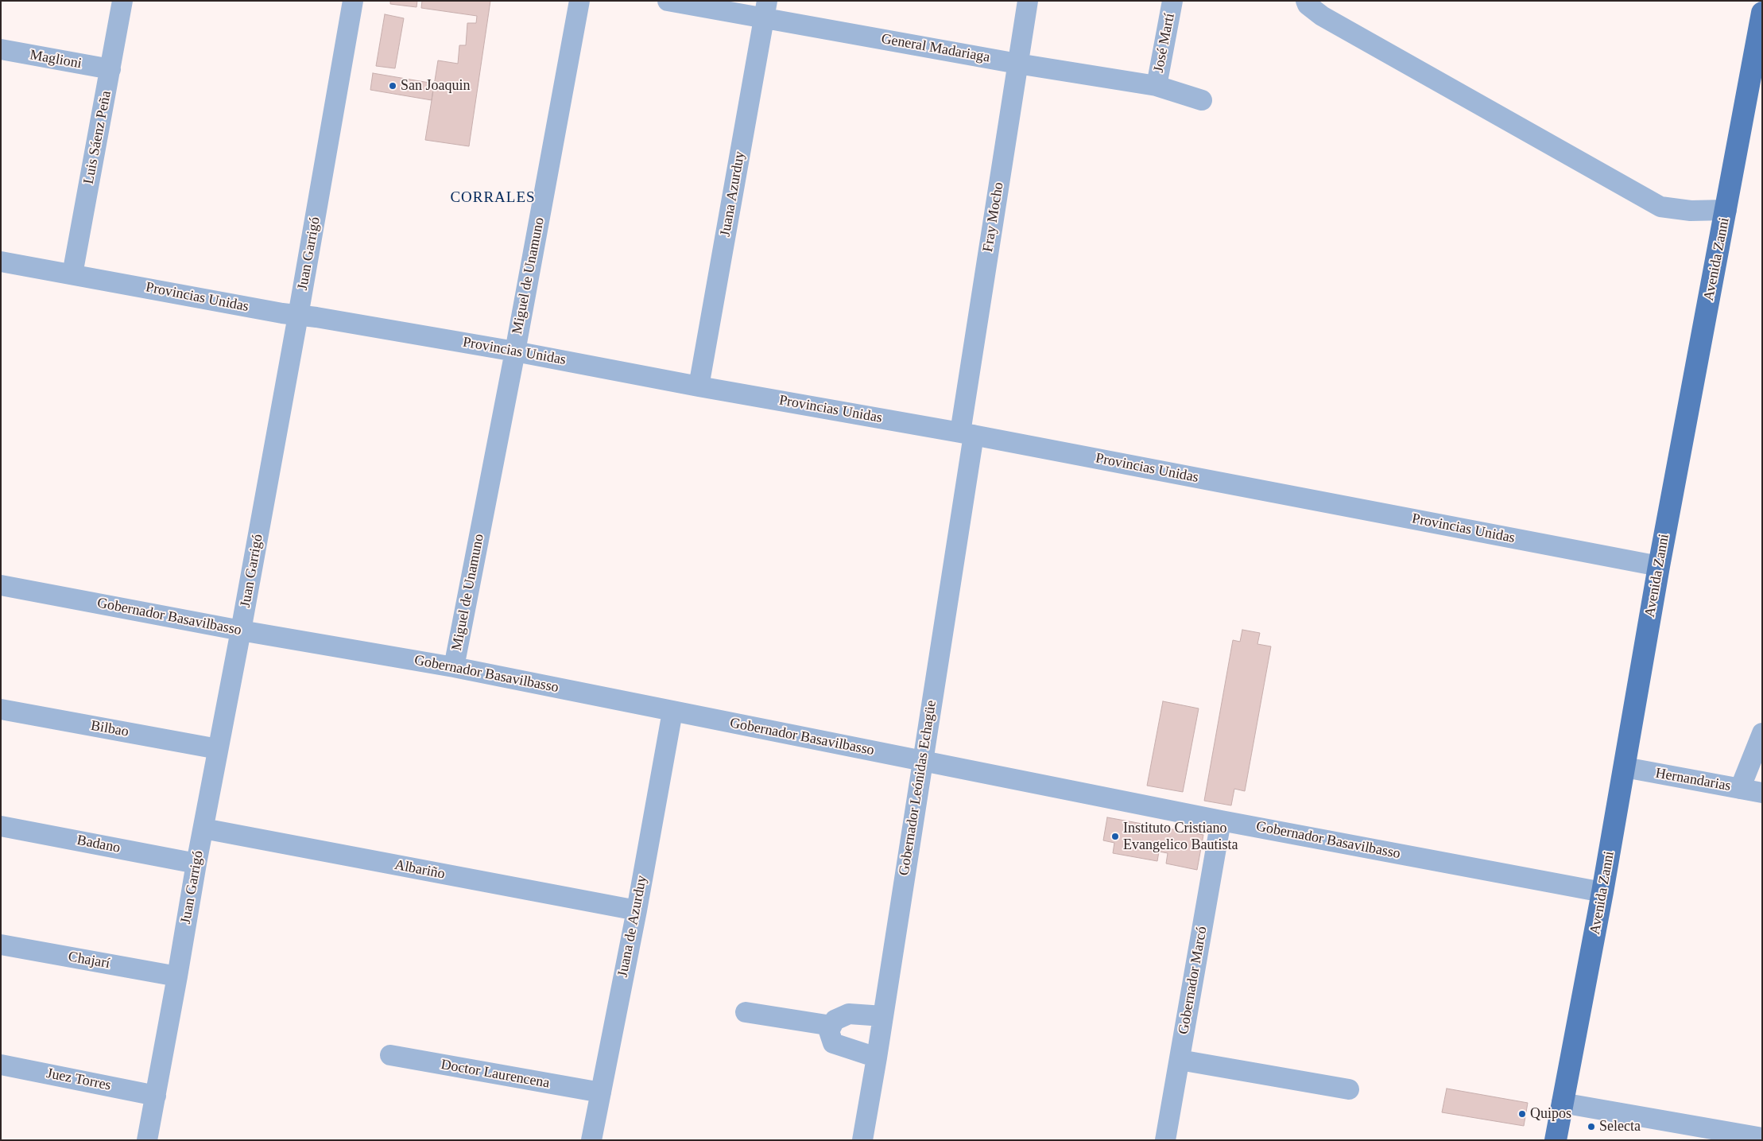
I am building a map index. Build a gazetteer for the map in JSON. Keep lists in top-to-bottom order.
{
  "streets": {
    "main road": ["Avenida Zanni"],
    "street": [
      "José Martí",
      "General Madariaga",
      "Maglioni",
      "Luis Sáenz Peña",
      "Juana Azurduy",
      "Fray Mocho",
      "Juan Garrigó",
      "Miguel de Unamuno",
      "Provincias Unidas",
      "Gobernador Basavilbasso",
      "Bilbao",
      "Hernandarias",
      "Gobernador Leónidas Echagüe",
      "Badano",
      "Albariño",
      "Juana de Azurduy",
      "Chajarí",
      "Gobernador Marcó",
      "Doctor Laurencena",
      "Juez Torres"
    ]
  },
  "crossings": [
    ["José Martí", "General Madariaga"],
    ["General Madariaga", "Juana Azurduy"],
    ["General Madariaga", "Fray Mocho"],
    ["Maglioni", "Luis Sáenz Peña"],
    ["Luis Sáenz Peña", "Provincias Unidas"],
    ["Juana Azurduy", "Provincias Unidas"],
    ["Fray Mocho", "Provincias Unidas"],
    ["Fray Mocho", "Gobernador Leónidas Echagüe"],
    ["Juan Garrigó", "Provincias Unidas"],
    ["Juan Garrigó", "Gobernador Basavilbasso"],
    ["Juan Garrigó", "Bilbao"],
    ["Juan Garrigó", "Badano"],
    ["Juan Garrigó", "Albariño"],
    ["Juan Garrigó", "Chajarí"],
    ["Juan Garrigó", "Juez Torres"],
    ["Avenida Zanni", "Provincias Unidas"],
    ["Avenida Zanni", "Gobernador Basavilbasso"],
    ["Avenida Zanni", "Hernandarias"],
    ["Miguel de Unamuno", "Provincias Unidas"],
    ["Miguel de Unamuno", "Gobernador Basavilbasso"],
    ["Provincias Unidas", "Gobernador Leónidas Echagüe"],
    ["Gobernador Basavilbasso", "Gobernador Leónidas Echagüe"],
    ["Gobernador Basavilbasso", "Juana de Azurduy"],
    ["Gobernador Basavilbasso", "Gobernador Marcó"],
    ["Albariño", "Juana de Azurduy"],
    ["Juana de Azurduy", "Doctor Laurencena"]
  ],
  "districts": ["CORRALES"],
  "places": [
    "San Joaquin",
    "Instituto Cristiano Evangelico Bautista",
    "Quipos",
    "Selecta"
  ]
}
